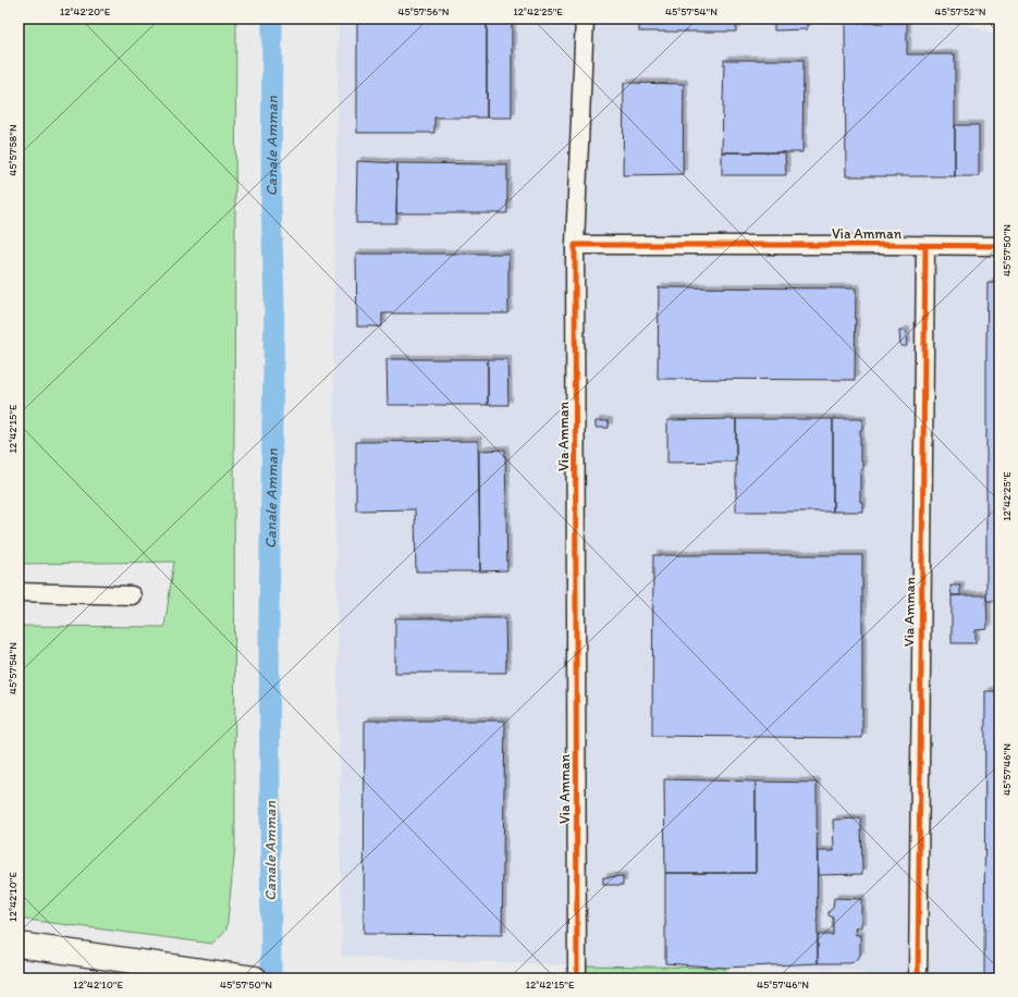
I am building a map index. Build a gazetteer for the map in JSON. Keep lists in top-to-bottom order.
{
  "streets": {
    "street": ["Via Amman"]
  },
  "water": ["Canale Amman"],
  "coordinates": [
    "12°42'20\"E",
    "45°57'56\"N",
    "12°42'25\"E",
    "45°57'54\"N",
    "45°57'52\"N",
    "45°57'58\"N",
    "45°57'50\"N",
    "12°42'15\"E",
    "45°57'46\"N",
    "12°42'10\"E"
  ]
}
